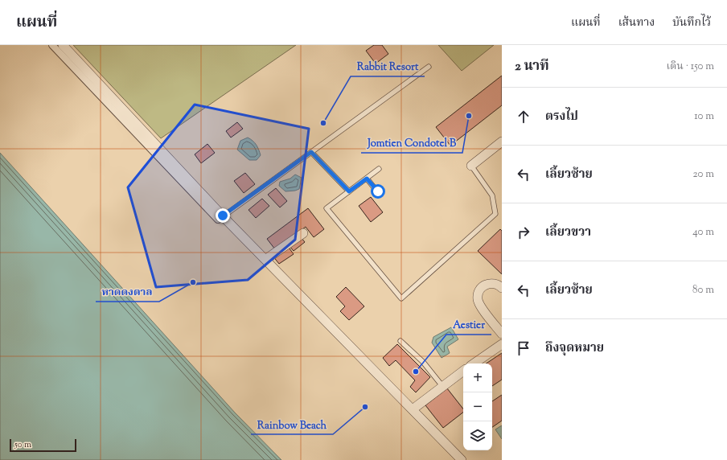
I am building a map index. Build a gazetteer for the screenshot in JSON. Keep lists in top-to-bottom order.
{
  "places": [
    "Jomtien Condotel B",
    "Rabbit Resort",
    "หาดดงตาล",
    "Aestier",
    "Rainbow Beach"
  ],
  "scale_bar": "50 m",
  "page": {
    "header": "แผนที่",
    "nav": ["แผนที่", "เส้นทาง", "บันทึกไว้"],
    "heading": ["2 นาที", "เดิน · 150 m"],
    "list": [
      ["ตรงไป", "10 m"],
      ["เลี้ยวซ้าย", "20 m"],
      ["เลี้ยวขวา", "40 m"],
      ["เลี้ยวซ้าย", "80 m"],
      "ถึงจุดหมาย"
    ],
    "map_buttons": ["+", "−"],
    "scale": "50 m"
  }
}
